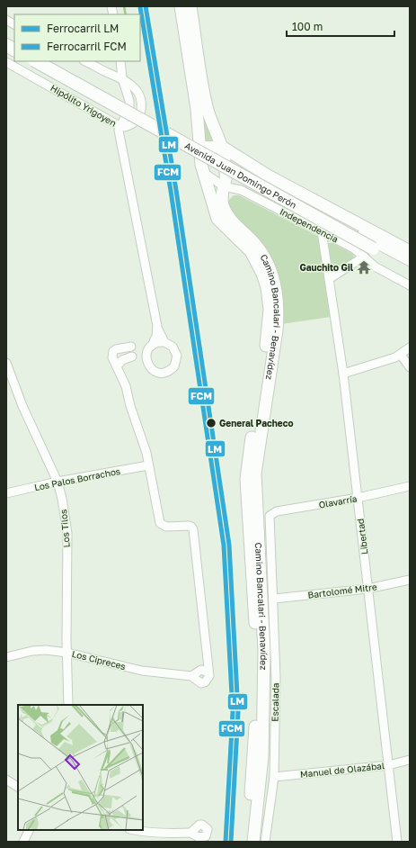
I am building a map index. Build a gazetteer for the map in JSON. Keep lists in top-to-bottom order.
{
  "streets": {
    "main road": ["Avenida Juan Domingo Perón", "Camino Bancalari - Benavídez"],
    "street": [
      "Hipólito Yrigoyen",
      "Independencia",
      "Los Palos Borrachos",
      "Olavarría",
      "Los Tilos",
      "Libertad",
      "Bartolomé Mitre",
      "Los Cipreces",
      "Escalada",
      "Manuel de Olazábal"
    ]
  },
  "crossings": [
    ["Avenida Juan Domingo Perón", "Independencia"],
    ["Independencia", "Camino Bancalari - Benavídez"],
    ["Independencia", "Libertad"],
    ["Los Palos Borrachos", "Los Tilos"],
    ["Los Palos Borrachos", "Los Cipreces"],
    ["Olavarría", "Libertad"],
    ["Olavarría", "Escalada"],
    ["Los Tilos", "Los Cipreces"],
    ["Libertad", "Bartolomé Mitre"],
    ["Libertad", "Manuel de Olazábal"],
    ["Bartolomé Mitre", "Escalada"],
    ["Escalada", "Manuel de Olazábal"]
  ],
  "places": {
    "temple": ["Gauchito Gil"],
    "other": ["General Pacheco"]
  },
  "lines": ["rail line LM", "rail line FCM"],
  "legend": ["Ferrocarril LM", "Ferrocarril FCM"],
  "scale_bar": "100 m"
}
